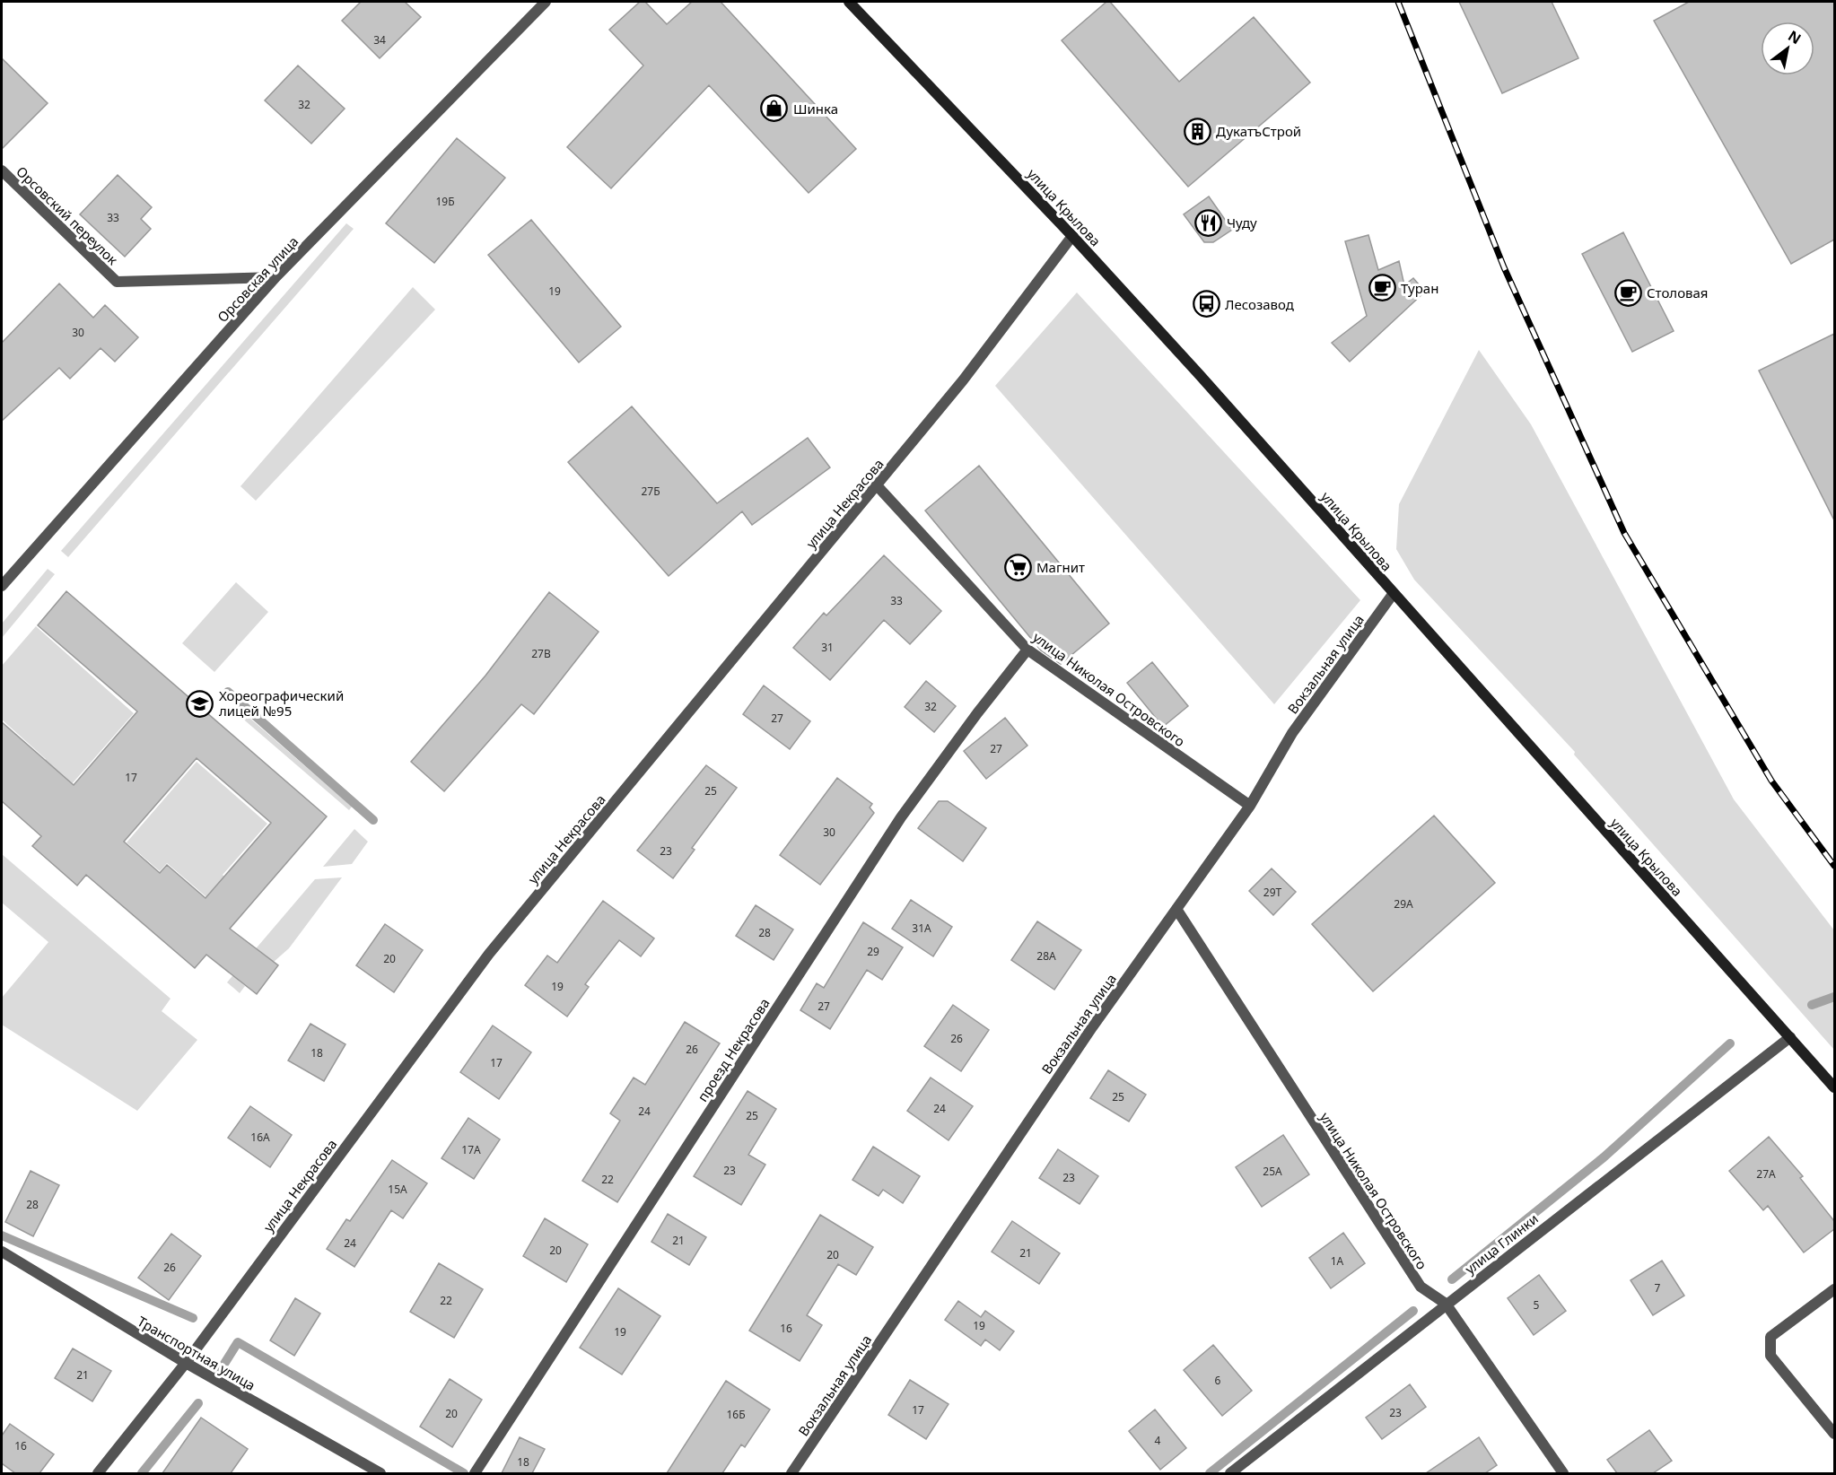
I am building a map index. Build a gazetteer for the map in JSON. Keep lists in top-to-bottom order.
{
  "streets": {
    "main road": ["улица Крылова"],
    "street": [
      "Орсовский переулок",
      "Орсовская улица",
      "улица Некрасова",
      "Вокзальная улица",
      "улица Николая Островского",
      "проезд Некрасова",
      "улица Глинки",
      "Транспортная улица"
    ]
  },
  "crossings": [
    ["улица Крылова", "улица Некрасова"],
    ["улица Крылова", "Вокзальная улица"],
    ["улица Крылова", "улица Глинки"],
    ["Орсовский переулок", "Орсовская улица"],
    ["улица Некрасова", "улица Николая Островского"],
    ["улица Некрасова", "Транспортная улица"],
    ["Вокзальная улица", "улица Николая Островского"],
    ["улица Николая Островского", "проезд Некрасова"],
    ["улица Николая Островского", "улица Глинки"]
  ],
  "places": {
    "shop": ["Шинка"],
    "building": ["ДукатъСтрой"],
    "restaurant": ["Чуду"],
    "cafe": ["Туран", "Столовая"],
    "bus stop": ["Лесозавод"],
    "supermarket": ["Магнит"],
    "school or university": ["Хореографический лицей №95"]
  },
  "house_numbers": [
    "34",
    "32",
    "19Б",
    "33",
    "19",
    "30",
    "27Б",
    "33",
    "31",
    "27В",
    "32",
    "27",
    "27",
    "17",
    "25",
    "30",
    "23",
    "29Т",
    "29А",
    "31А",
    "28",
    "29",
    "28А",
    "20",
    "19",
    "27",
    "26",
    "26",
    "18",
    "17",
    "25",
    "24",
    "24",
    "25",
    "16А",
    "17А",
    "23",
    "25А",
    "27А",
    "23",
    "22",
    "15А",
    "28",
    "21",
    "24",
    "20",
    "21",
    "20",
    "1А",
    "26",
    "7",
    "22",
    "5",
    "19",
    "16",
    "19",
    "21",
    "6",
    "17",
    "23",
    "20",
    "16Б",
    "4",
    "16",
    "18"
  ],
  "north": "top right"
}
